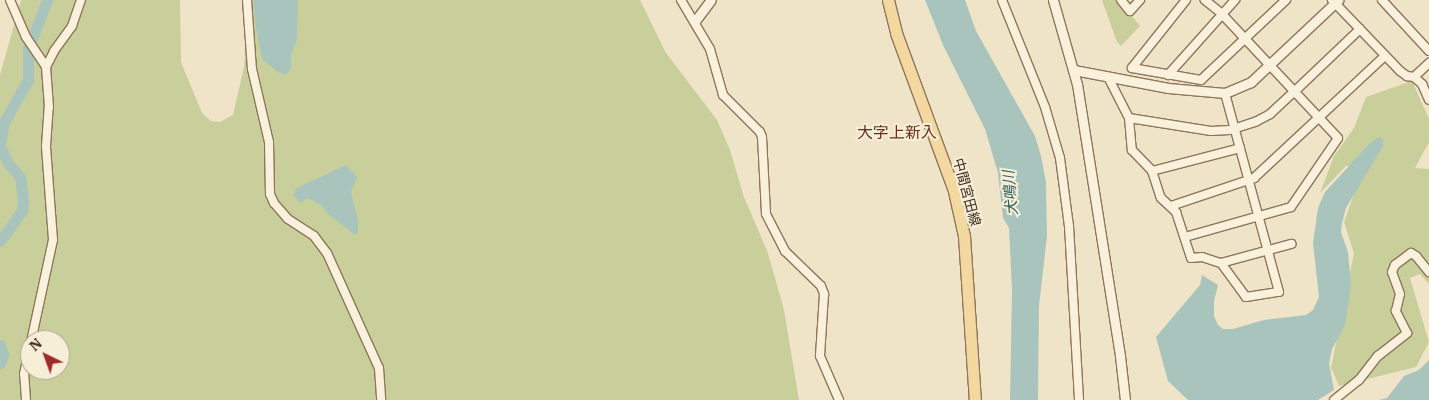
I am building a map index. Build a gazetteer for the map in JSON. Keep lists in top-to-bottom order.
{
  "streets": {
    "main road": ["中間宮田線"]
  },
  "districts": ["大字上新入"],
  "water": ["犬鳴川"],
  "north": "top left"
}
